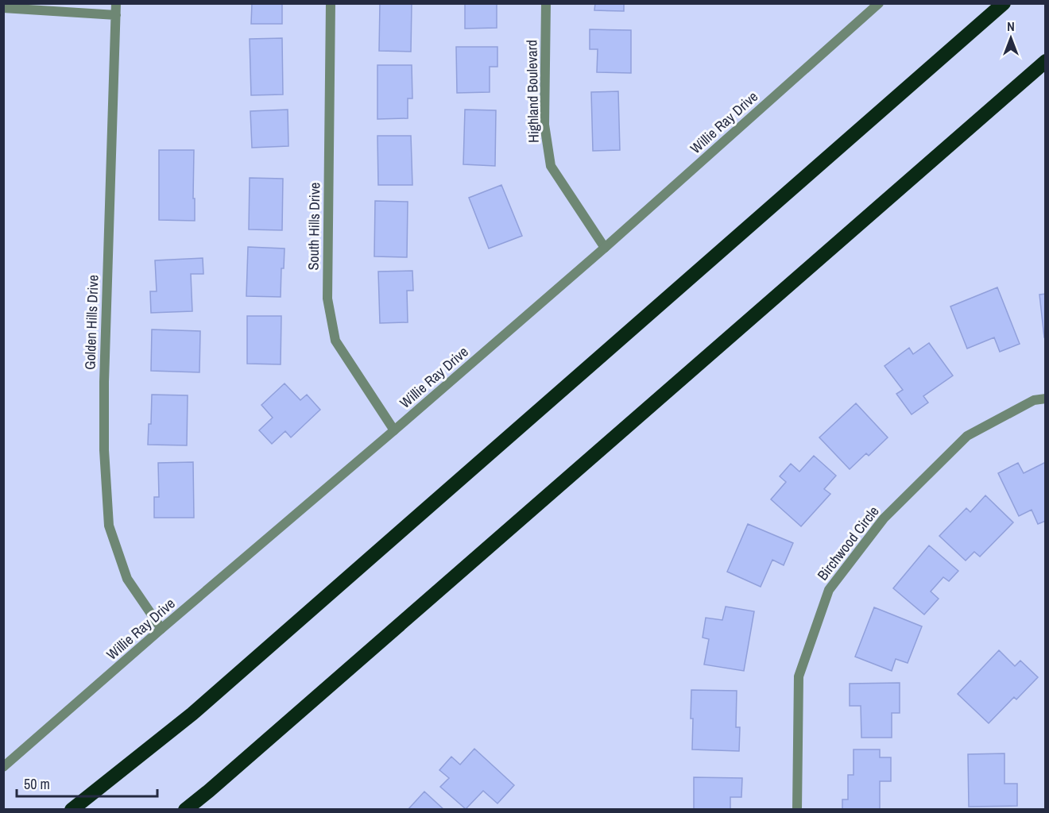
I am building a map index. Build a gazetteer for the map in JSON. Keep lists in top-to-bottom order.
{
  "streets": {
    "street": [
      "Highland Boulevard",
      "Willie Ray Drive",
      "South Hills Drive",
      "Golden Hills Drive",
      "Birchwood Circle"
    ]
  },
  "crossings": [
    ["Highland Boulevard", "Willie Ray Drive"],
    ["Willie Ray Drive", "South Hills Drive"],
    ["Willie Ray Drive", "Golden Hills Drive"]
  ],
  "scale_bar": "50 m",
  "north": "top"
}
